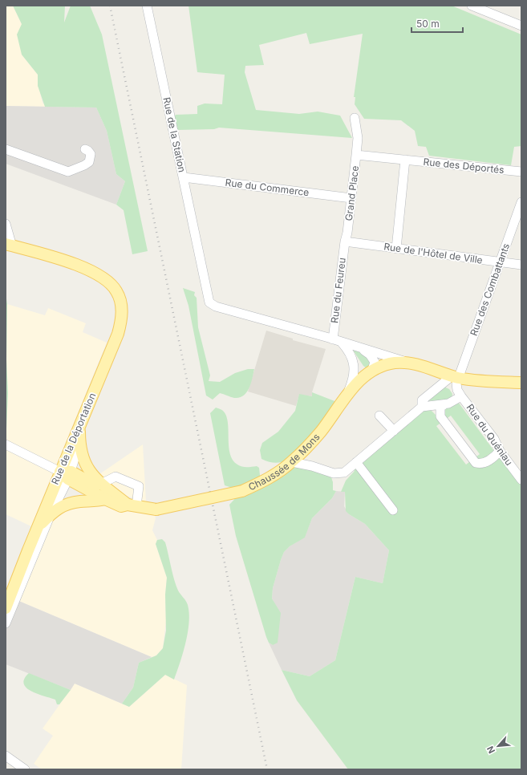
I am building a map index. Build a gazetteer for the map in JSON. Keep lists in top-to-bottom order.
{
  "streets": {
    "main road": ["Rue de la Déportation", "Chaussée de Mons"],
    "street": [
      "Rue de la Station",
      "Rue des Déportés",
      "Rue du Commerce",
      "Grand Place",
      "Rue de l'Hôtel de Ville",
      "Rue des Combattants",
      "Rue du Feureu",
      "Rue du Quéniau"
    ]
  },
  "crossings": [
    ["Rue de la Station", "Rue du Commerce"],
    ["Rue de la Station", "Chaussée de Mons"],
    ["Rue des Déportés", "Grand Place"],
    ["Rue du Commerce", "Grand Place"],
    ["Grand Place", "Rue de l'Hôtel de Ville"],
    ["Grand Place", "Rue du Feureu"],
    ["Rue de l'Hôtel de Ville", "Rue des Combattants"],
    ["Rue de l'Hôtel de Ville", "Rue du Feureu"],
    ["Rue des Combattants", "Chaussée de Mons"],
    ["Rue du Feureu", "Chaussée de Mons"],
    ["Rue de la Déportation", "Chaussée de Mons"]
  ],
  "scale_bar": "50 m",
  "north": "bottom left"
}
